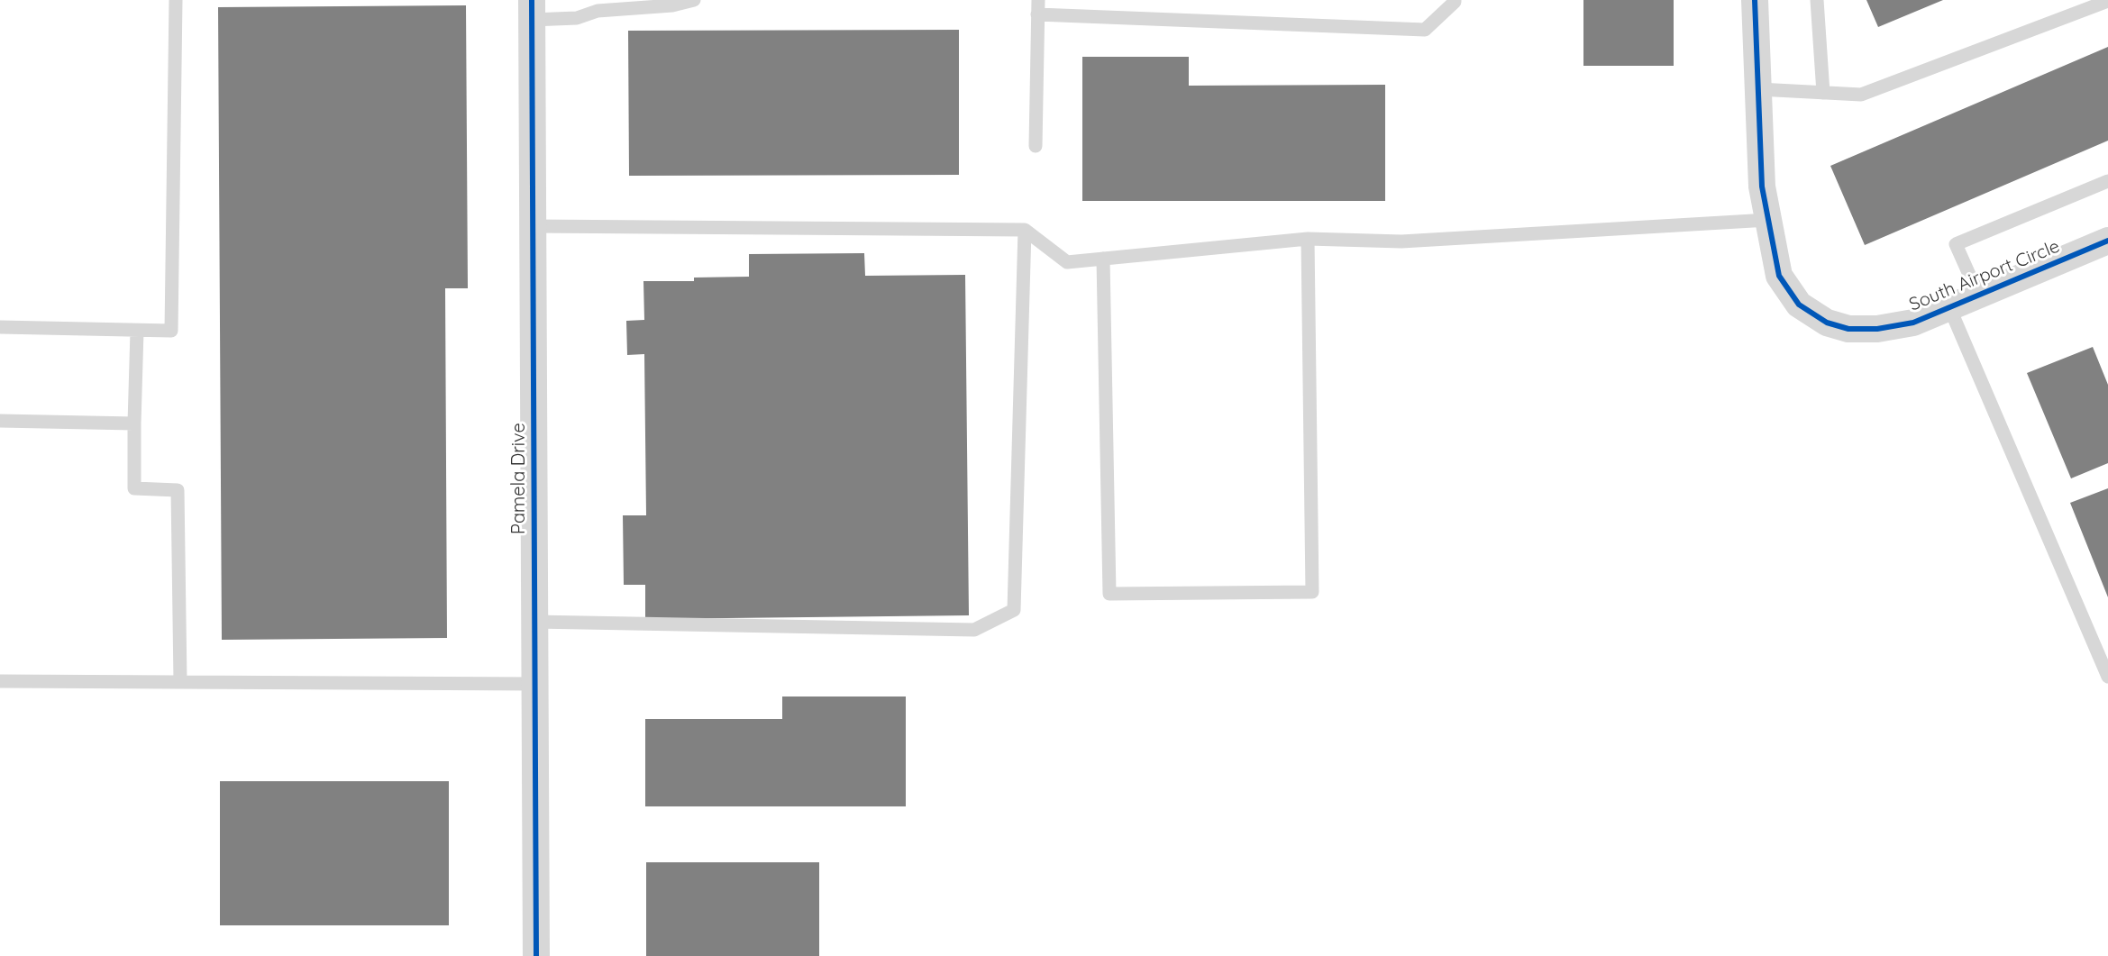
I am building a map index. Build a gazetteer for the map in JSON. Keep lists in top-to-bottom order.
{
  "streets": {
    "street": ["South Airport Circle", "Pamela Drive"]
  }
}
